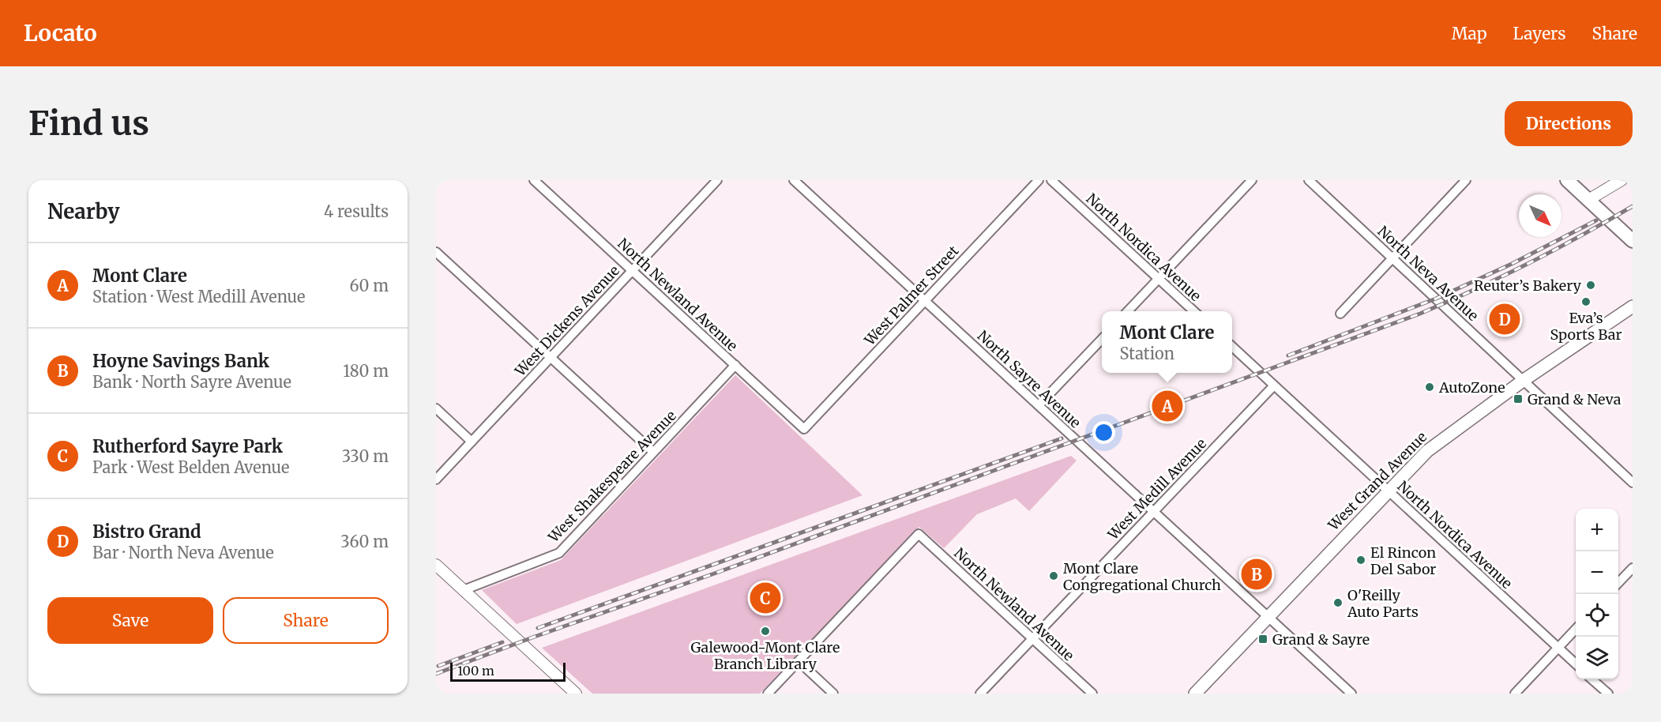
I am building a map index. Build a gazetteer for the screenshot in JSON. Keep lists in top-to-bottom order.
{
  "streets": {
    "main road": ["West Grand Avenue"],
    "street": [
      "North Nordica Avenue",
      "North Neva Avenue",
      "North Newland Avenue",
      "West Palmer Street",
      "West Dickens Avenue",
      "North Sayre Avenue",
      "West Shakespeare Avenue",
      "West Medill Avenue"
    ]
  },
  "crossings": [
    ["North Nordica Avenue", "West Grand Avenue"],
    ["North Nordica Avenue", "West Medill Avenue"],
    ["North Neva Avenue", "West Grand Avenue"],
    ["North Newland Avenue", "West Palmer Street"],
    ["North Newland Avenue", "West Dickens Avenue"],
    ["North Newland Avenue", "West Shakespeare Avenue"],
    ["North Newland Avenue", "West Medill Avenue"],
    ["West Palmer Street", "North Sayre Avenue"],
    ["North Sayre Avenue", "West Grand Avenue"],
    ["North Sayre Avenue", "West Medill Avenue"]
  ],
  "places": {
    "other": [
      "Reuter’s Bakery",
      "Eva’s Sports Bar",
      "AutoZone",
      "El Rincon Del Sabor",
      "Mont Clare Congregational Church",
      "O'Reilly Auto Parts",
      "Galewood-Mont Clare Branch Library"
    ],
    "transit": ["Grand & Neva", "Grand & Sayre"]
  },
  "scale_bar": "100 m",
  "north": "bottom right",
  "page": {
    "header": "Locato",
    "nav": ["Map", "Layers", "Share"],
    "buttons": [
      "Directions",
      ["Save", "Share"]
    ],
    "title": "Find us",
    "heading": ["Nearby", "4 results"],
    "list": [
      {
        "mark": "A",
        "name": "Mont Clare",
        "note": "Station · West Medill Avenue",
        "value": "60 m"
      },
      {
        "mark": "B",
        "name": "Hoyne Savings Bank",
        "note": "Bank · North Sayre Avenue",
        "value": "180 m"
      },
      {
        "mark": "C",
        "name": "Rutherford Sayre Park",
        "note": "Park · West Belden Avenue",
        "value": "330 m"
      },
      {
        "mark": "D",
        "name": "Bistro Grand",
        "note": "Bar · North Neva Avenue",
        "value": "360 m"
      }
    ],
    "pins": [
      "D",
      "A",
      "B",
      "C"
    ],
    "popup": ["Mont Clare", "Station"],
    "map_buttons": ["+", "−"],
    "scale": "100 m"
  }
}
